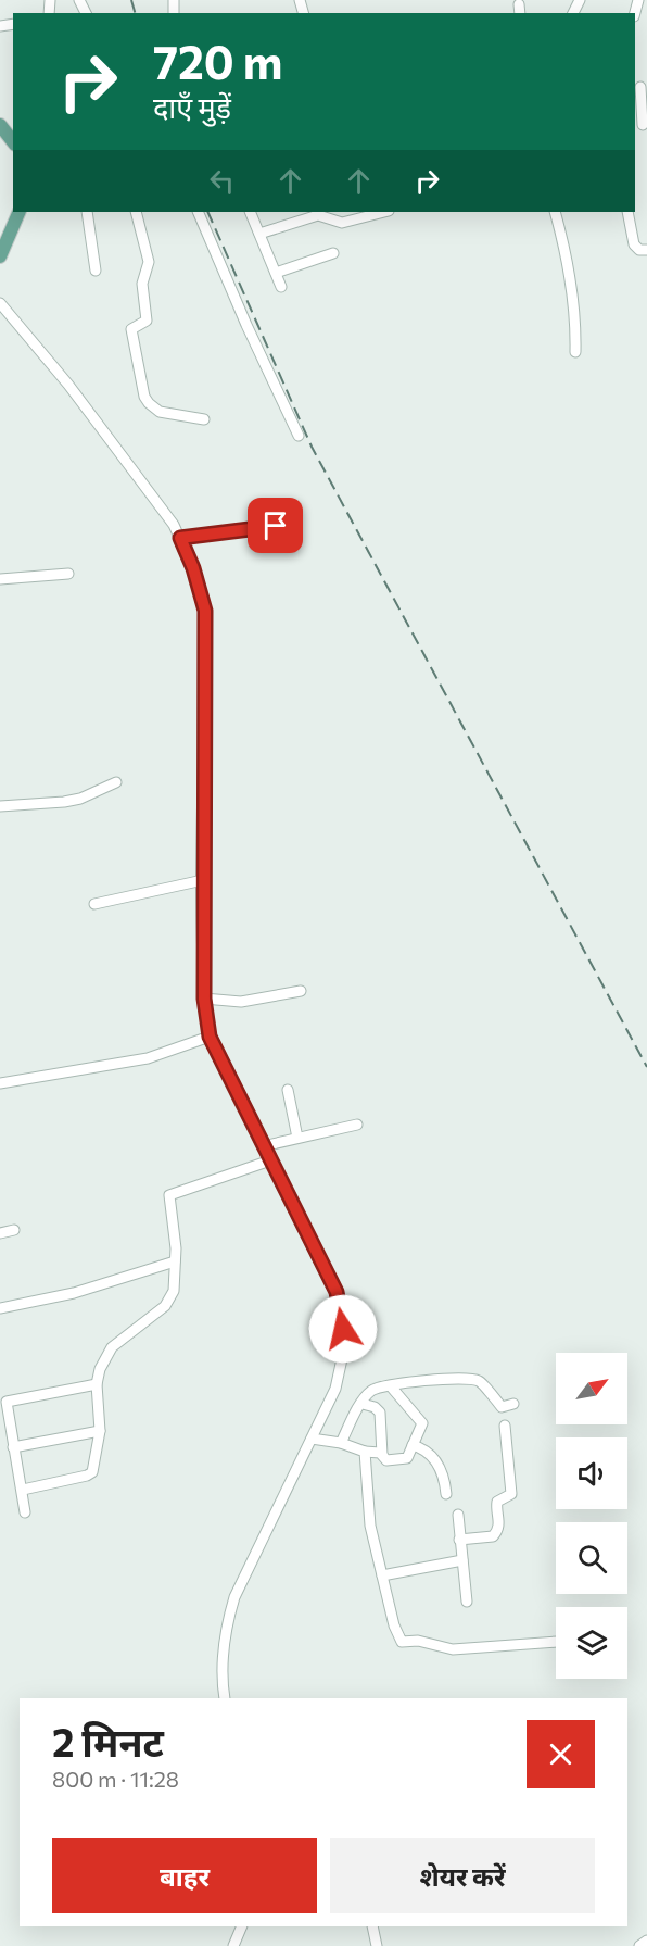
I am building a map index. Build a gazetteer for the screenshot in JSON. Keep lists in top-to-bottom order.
{
  "north": "top right",
  "page": {
    "turn": ["720 m", "दाएँ मुड़ें"],
    "heading": ["2 मिनट", "800 m · 11:28"],
    "buttons": ["बाहर", "शेयर करें"]
  }
}
